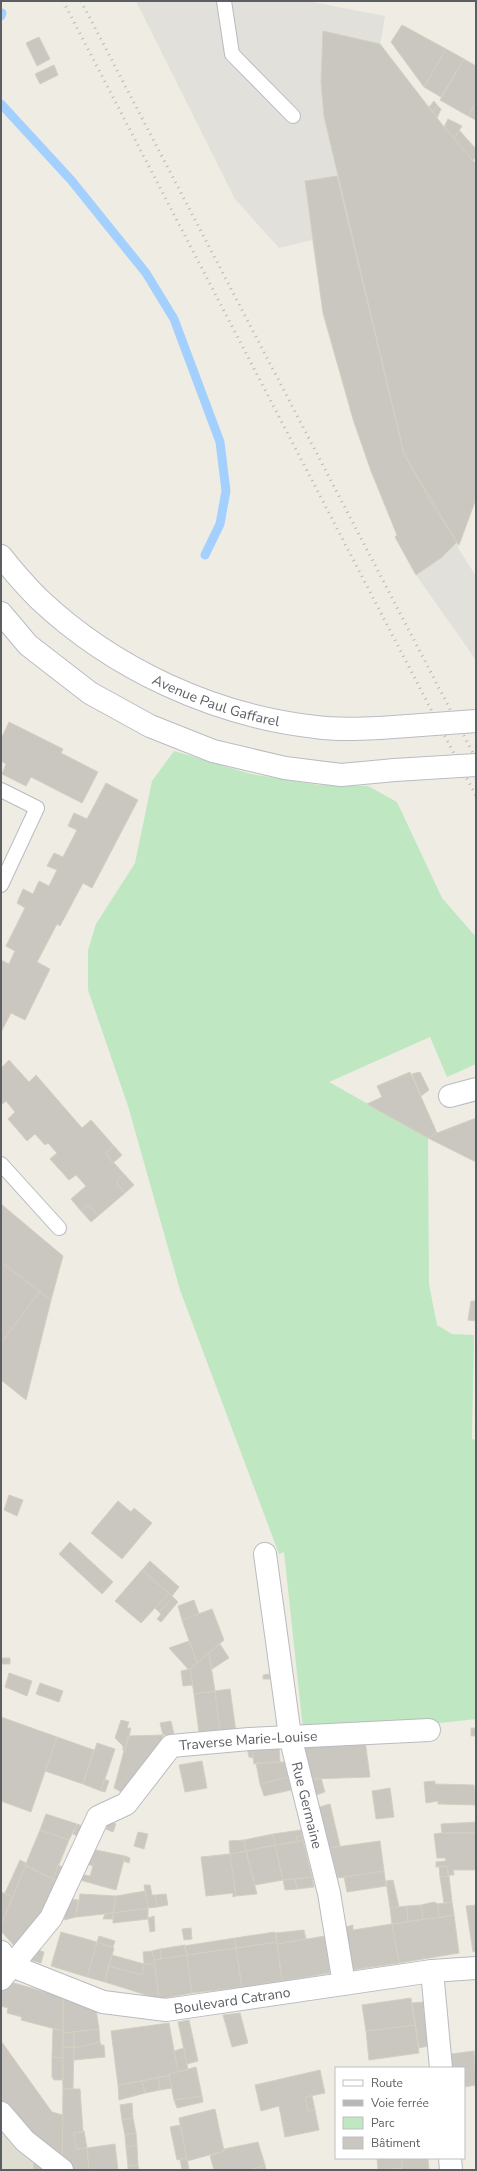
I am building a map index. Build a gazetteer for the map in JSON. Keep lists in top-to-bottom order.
{
  "streets": {
    "street": [
      "Avenue Paul Gaffarel",
      "Traverse Marie-Louise",
      "Rue Germaine",
      "Boulevard Catrano"
    ]
  },
  "crossings": [
    ["Traverse Marie-Louise", "Rue Germaine"],
    ["Traverse Marie-Louise", "Boulevard Catrano"],
    ["Rue Germaine", "Boulevard Catrano"]
  ],
  "legend": [
    "Route",
    "Voie ferrée",
    "Parc",
    "Bâtiment"
  ]
}
